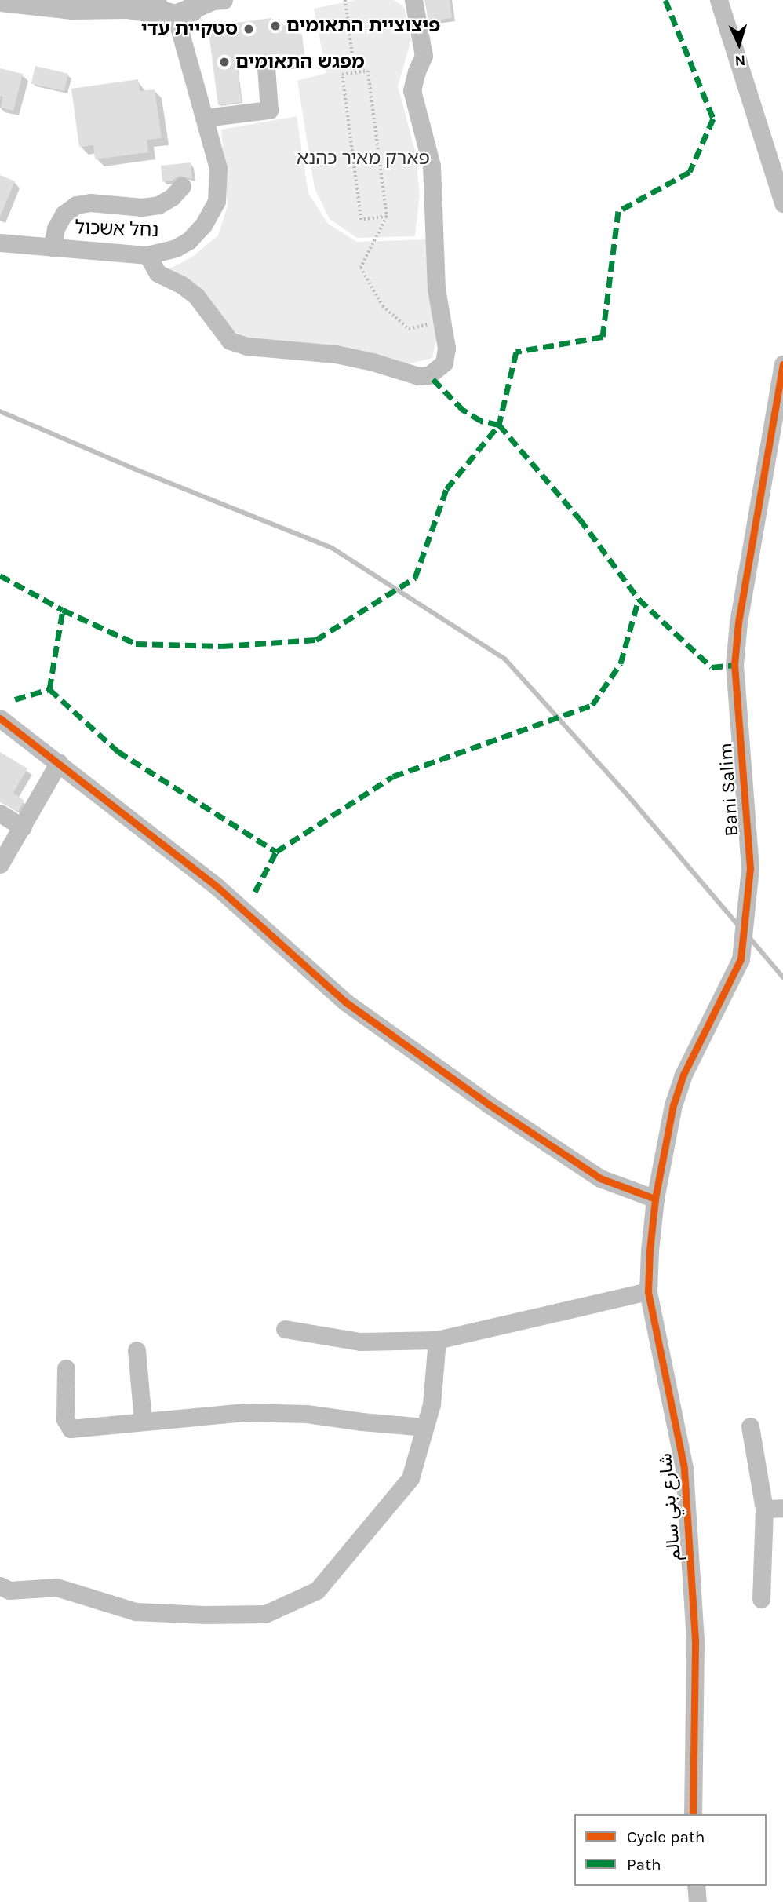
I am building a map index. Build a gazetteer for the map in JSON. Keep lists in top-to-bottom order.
{
  "streets": {
    "street": ["נחל אשכול", "Bani Salim", "شارع بني سالم"]
  },
  "crossings": [
    ["Bani Salim", "شارع بني سالم"]
  ],
  "parks": ["פארק מאיר כהנא"],
  "places": ["פיצוציית התאומים", "סטקיית עדי", "מפגש התאומים"],
  "legend": ["Cycle path", "Path"],
  "north": "bottom"
}
